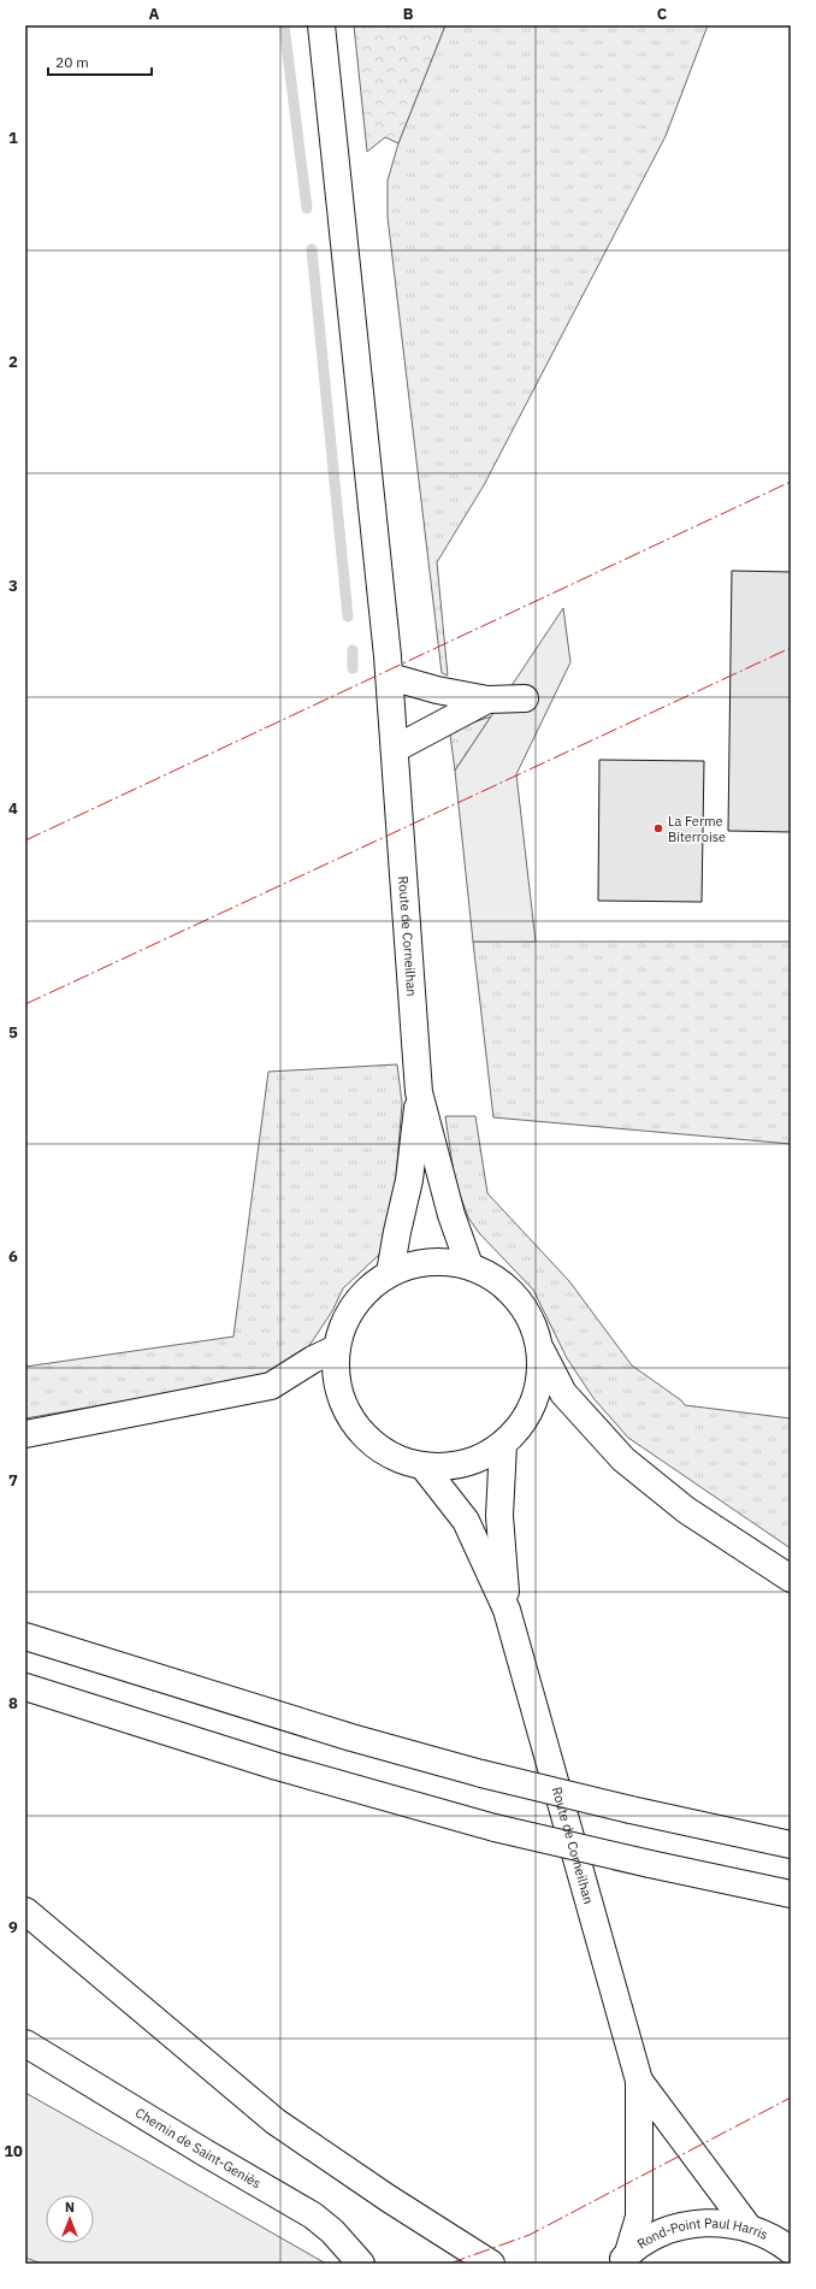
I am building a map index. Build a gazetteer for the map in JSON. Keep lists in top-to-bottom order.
{
  "streets": {
    "main road": ["Route de Corneilhan", "Chemin de Saint-Geniès", "Rond-Point Paul Harris"]
  },
  "crossings": [
    ["Route de Corneilhan", "Rond-Point Paul Harris"]
  ],
  "places": ["La Ferme Biterroise"],
  "scale_bar": "20 m",
  "north": "top",
  "grid": {
    "columns": ["A", "B", "C"],
    "rows": [
      "1",
      "2",
      "3",
      "4",
      "5",
      "6",
      "7",
      "8",
      "9",
      "10"
    ]
  }
}
